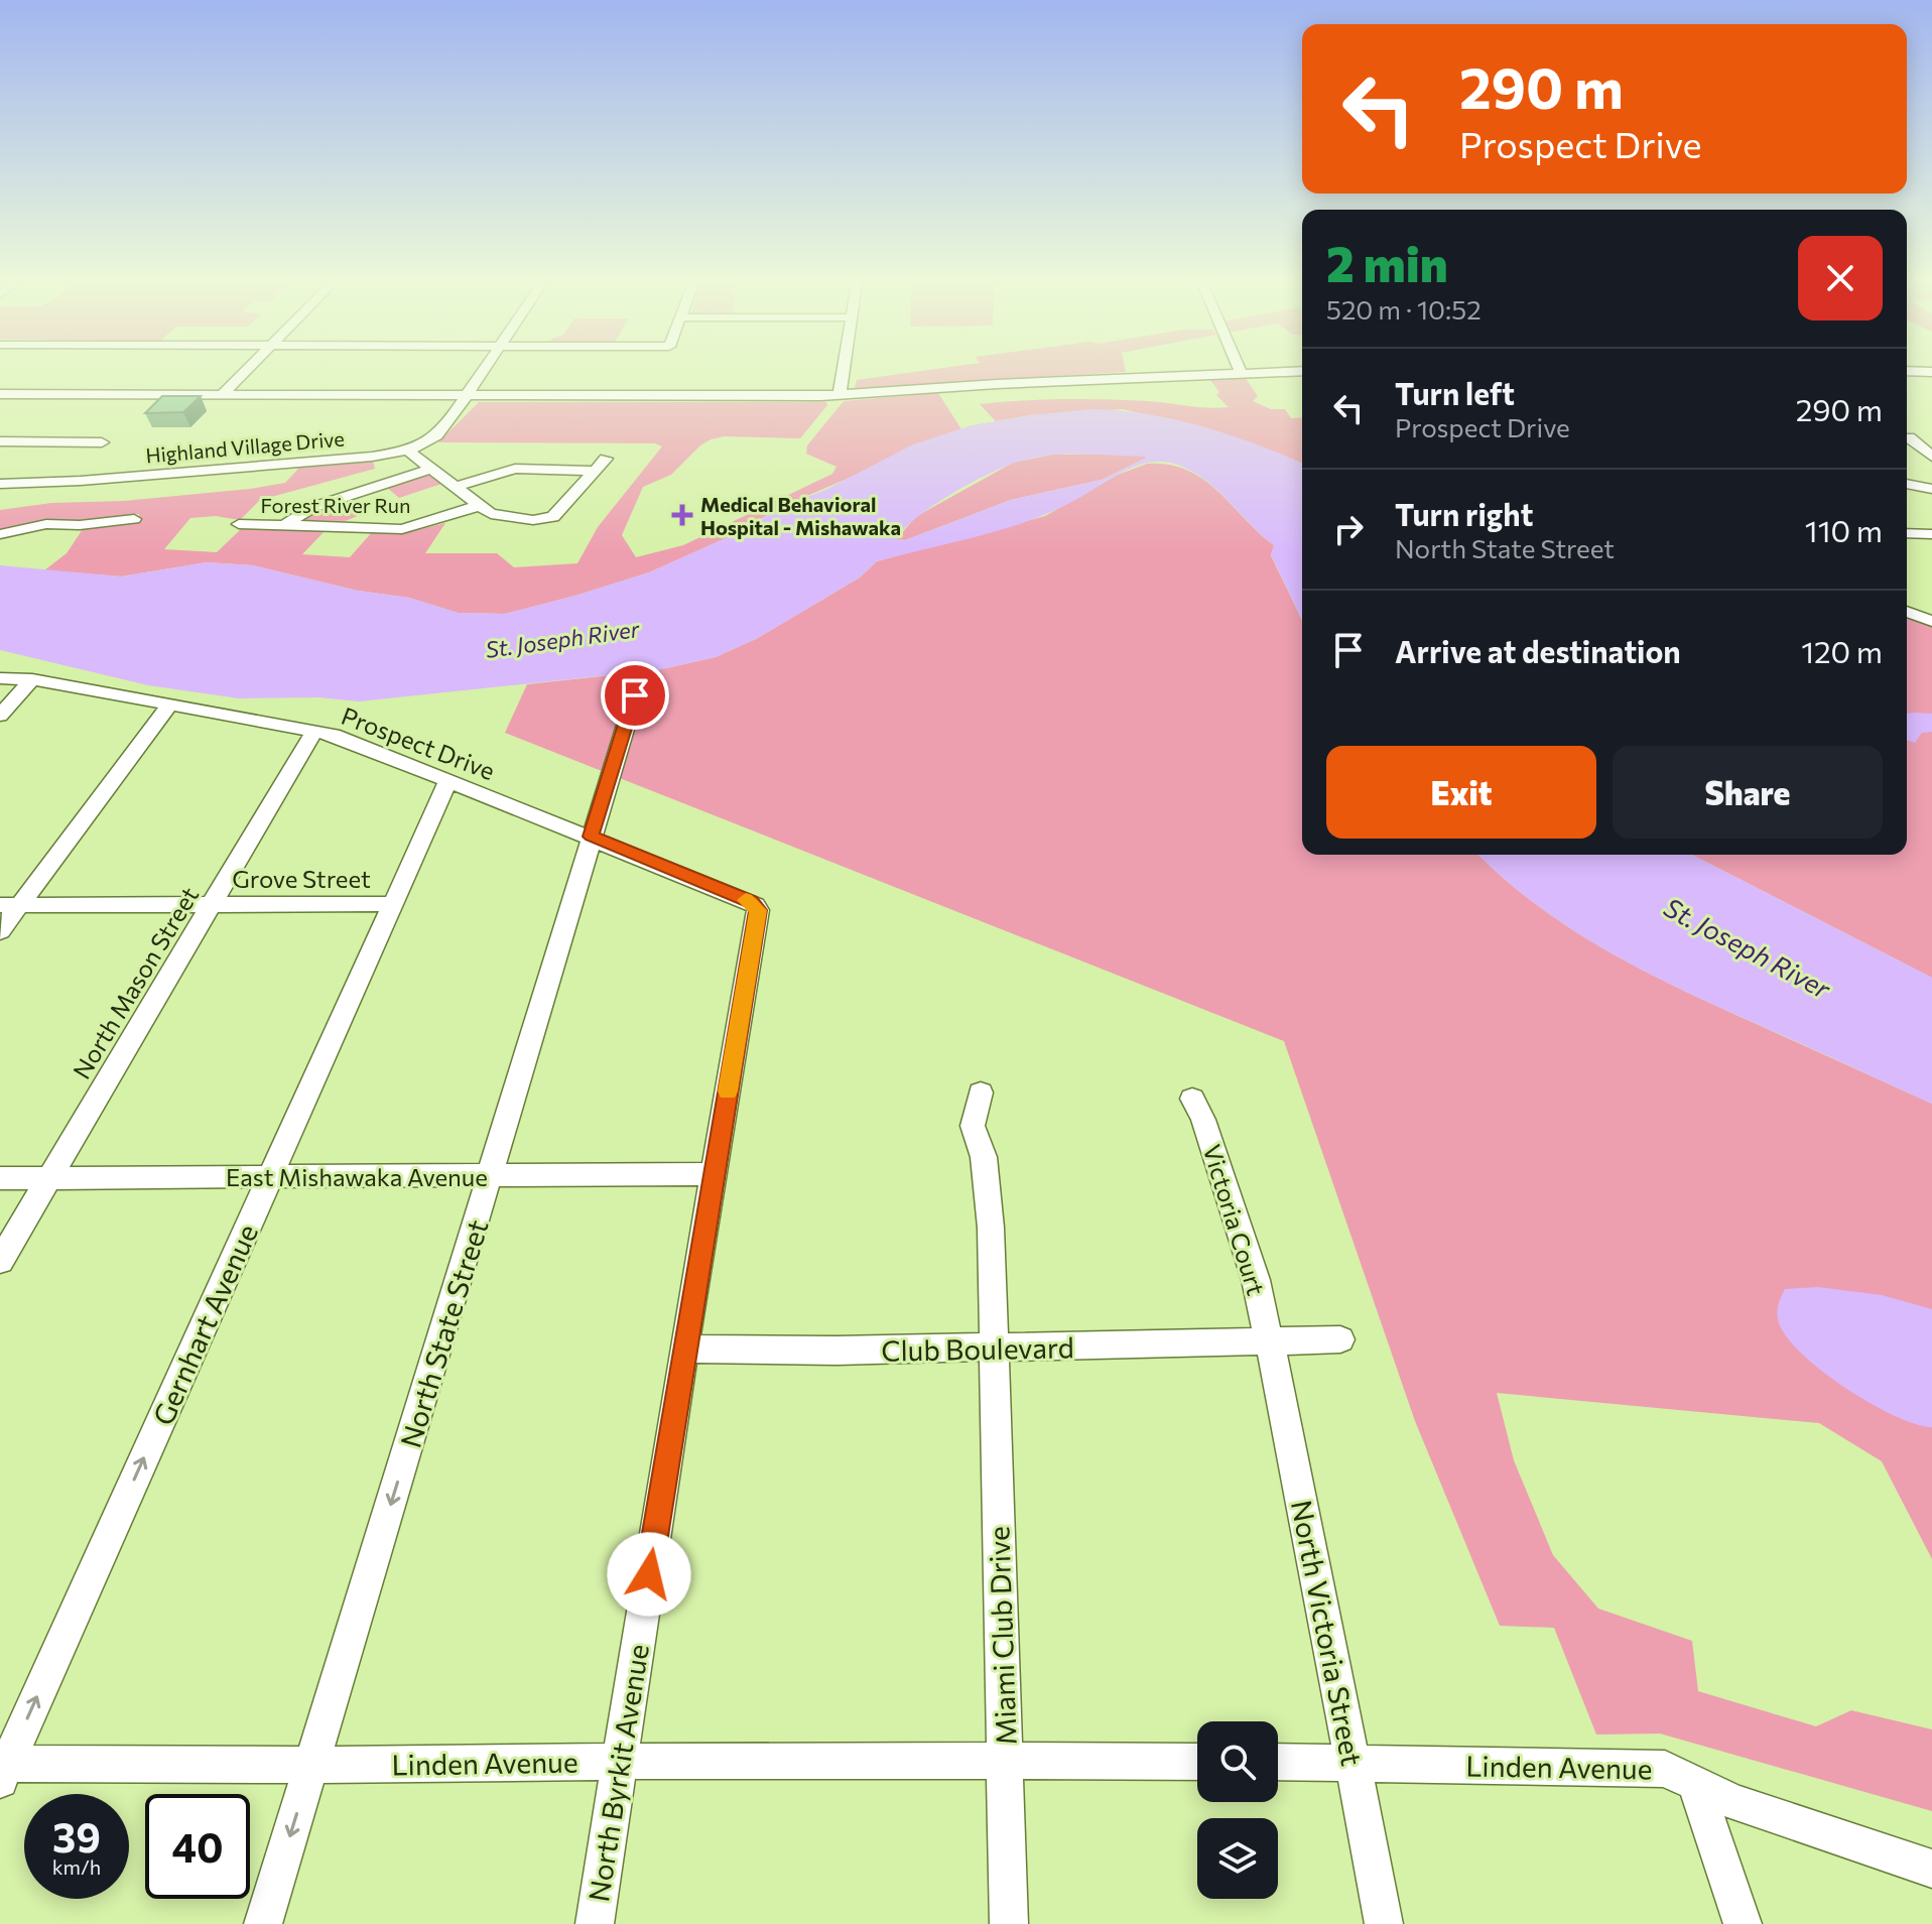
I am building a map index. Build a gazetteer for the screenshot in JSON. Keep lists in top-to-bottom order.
{
  "streets": {
    "street": [
      "Highland Village Drive",
      "Forest River Run",
      "Prospect Drive",
      "Grove Street",
      "North Mason Street",
      "East Mishawaka Avenue",
      "Victoria Court",
      "Gernhart Avenue",
      "North State Street",
      "Club Boulevard",
      "North Victoria Street",
      "Miami Club Drive",
      "Linden Avenue",
      "North Byrkit Avenue"
    ]
  },
  "crossings": [
    ["Prospect Drive", "North Mason Street"],
    ["Prospect Drive", "Gernhart Avenue"],
    ["Prospect Drive", "North State Street"],
    ["Prospect Drive", "North Byrkit Avenue"],
    ["Grove Street", "North Mason Street"],
    ["Grove Street", "Gernhart Avenue"],
    ["North Mason Street", "East Mishawaka Avenue"],
    ["East Mishawaka Avenue", "Gernhart Avenue"],
    ["East Mishawaka Avenue", "North State Street"],
    ["East Mishawaka Avenue", "North Byrkit Avenue"],
    ["Victoria Court", "Club Boulevard"],
    ["Victoria Court", "North Victoria Street"],
    ["Gernhart Avenue", "Linden Avenue"],
    ["North State Street", "Linden Avenue"],
    ["Club Boulevard", "North Victoria Street"],
    ["Club Boulevard", "Miami Club Drive"],
    ["Club Boulevard", "North Byrkit Avenue"],
    ["North Victoria Street", "Linden Avenue"],
    ["Miami Club Drive", "Linden Avenue"],
    ["Linden Avenue", "North Byrkit Avenue"]
  ],
  "one_way": ["Gernhart Avenue", "North State Street"],
  "water": ["St. Joseph River"],
  "places": {
    "health": ["Medical Behavioral Hospital - Mishawaka"]
  },
  "page": {
    "turn": ["290 m", "Prospect Drive"],
    "heading": ["2 min", "520 m · 10:52"],
    "list": [
      {
        "name": "Turn left",
        "note": "Prospect Drive",
        "value": "290 m"
      },
      {
        "name": "Turn right",
        "note": "North State Street",
        "value": "110 m"
      },
      {
        "name": "Arrive at destination",
        "value": "120 m"
      }
    ],
    "buttons": ["Exit", "Share"],
    "speed": "39 km/h",
    "limit": "40"
  }
}
